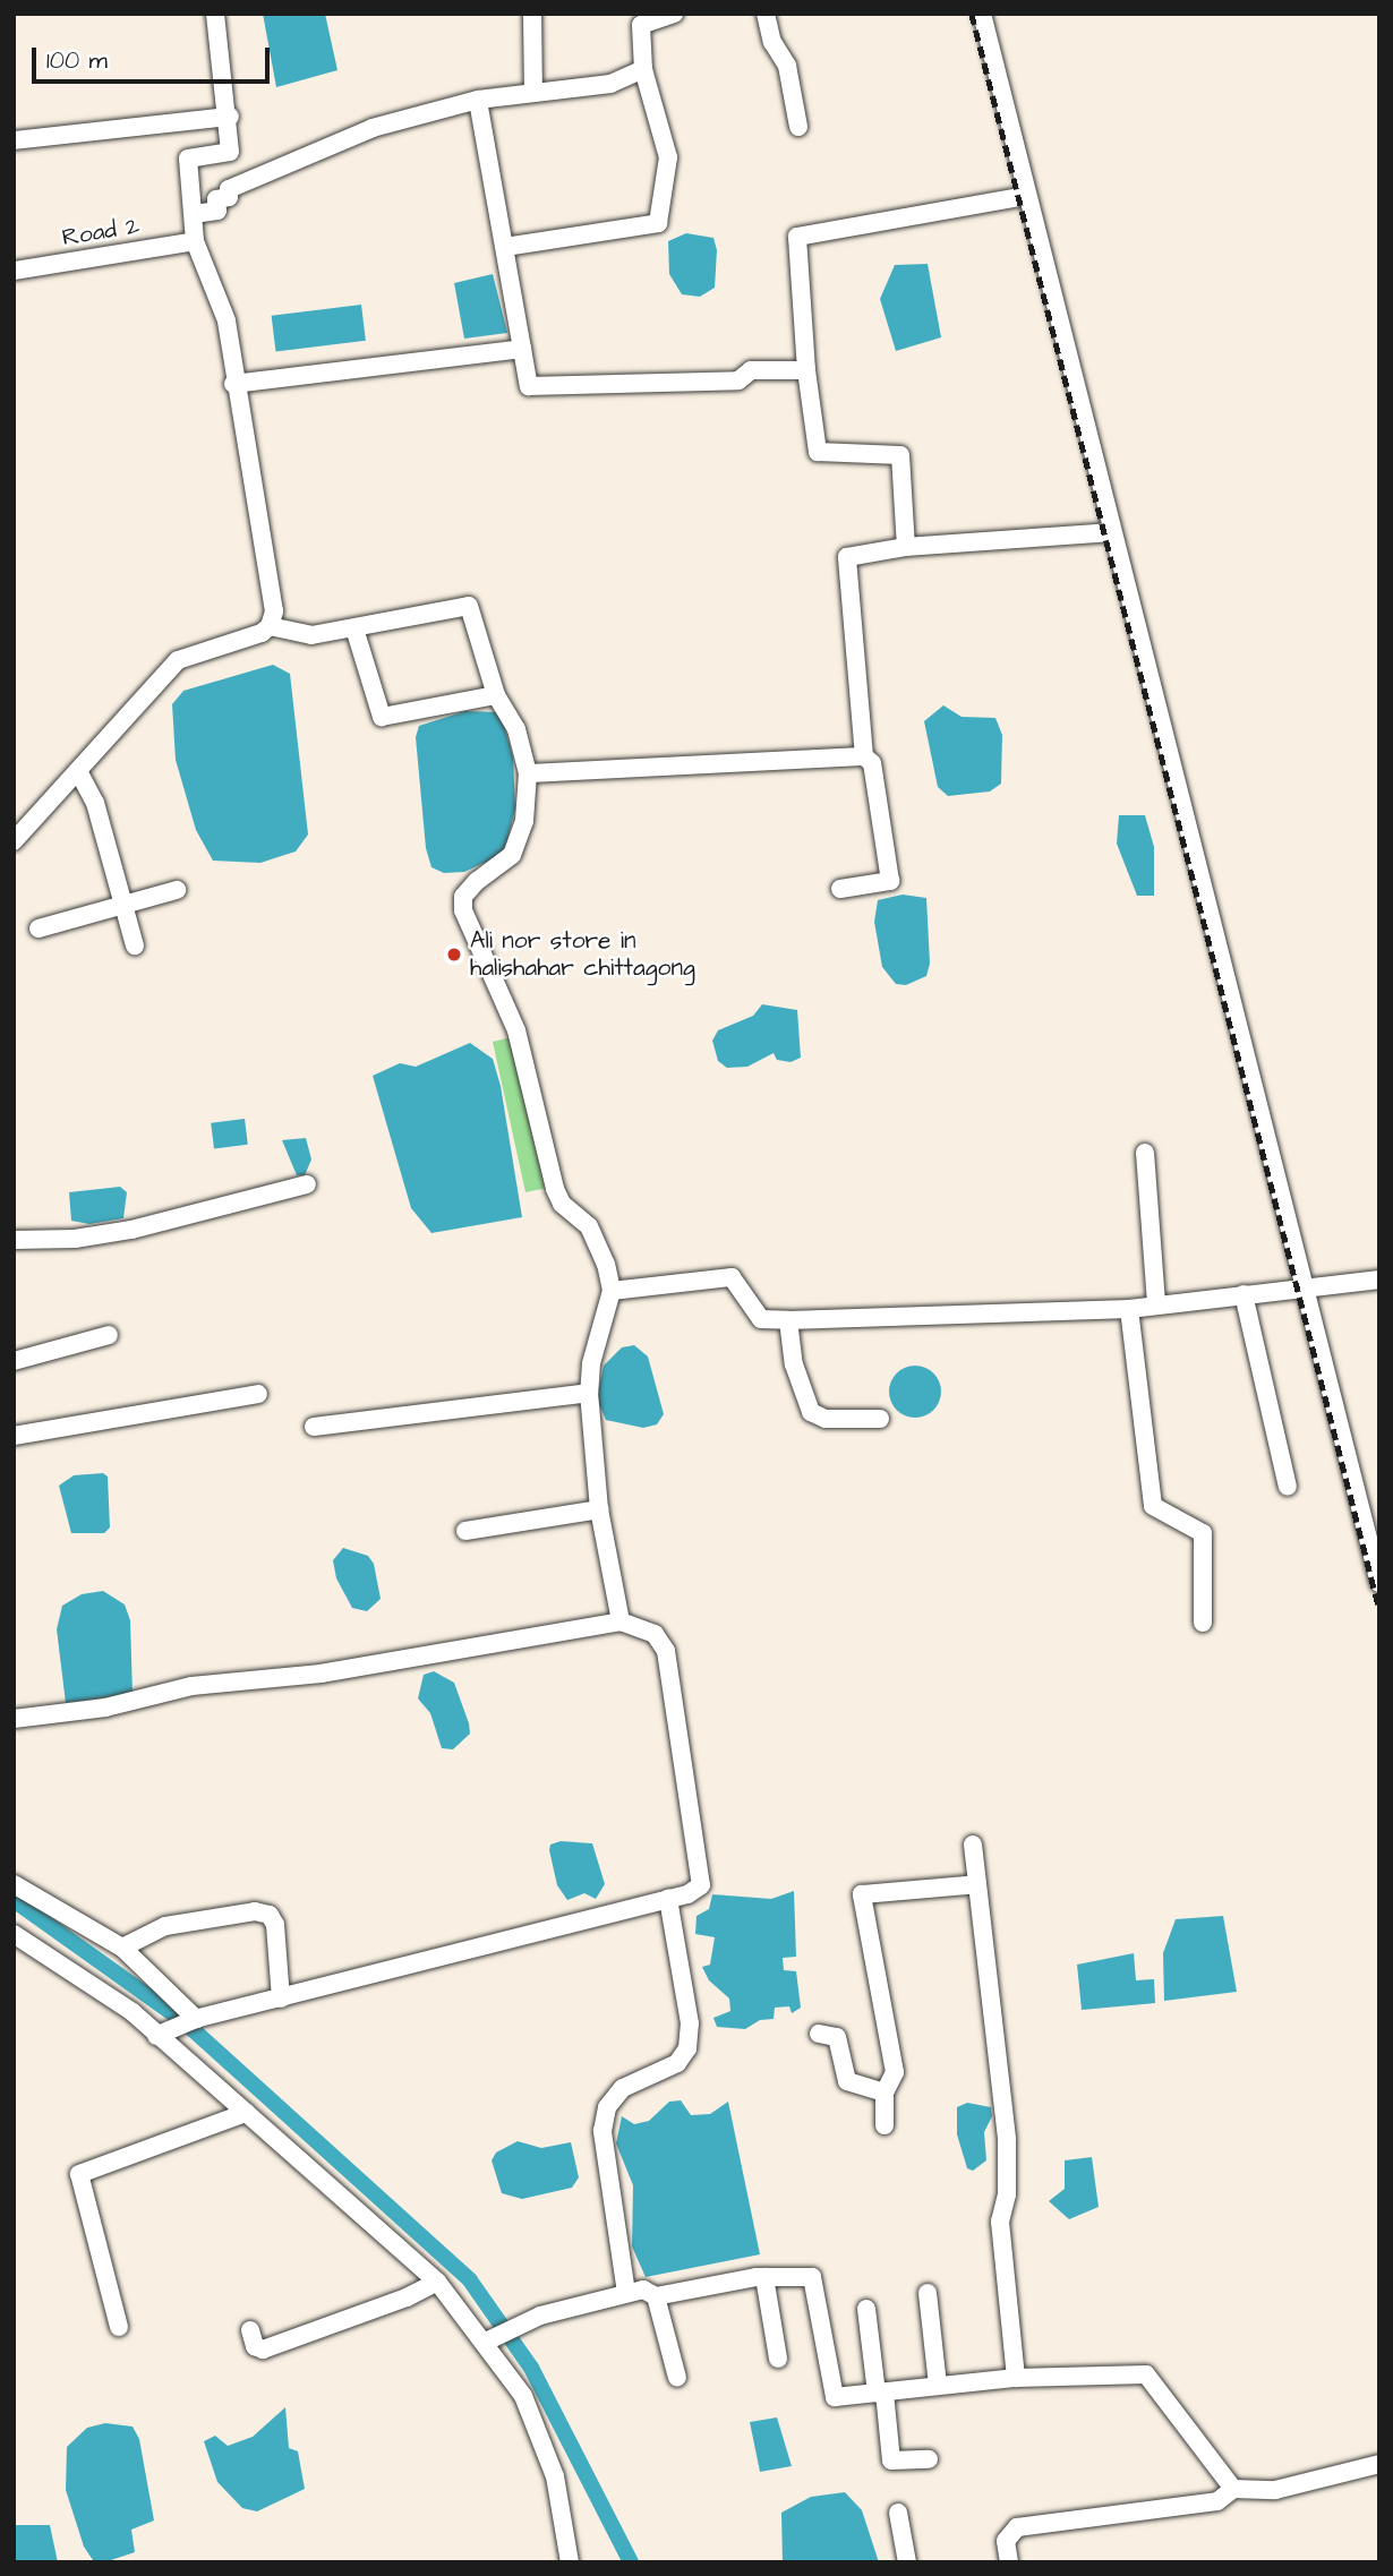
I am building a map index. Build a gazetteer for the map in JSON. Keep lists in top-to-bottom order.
{
  "streets": {
    "street": ["Road 2"]
  },
  "places": ["Ali nor store in halishahar chittagong"],
  "scale_bar": "100 m"
}
